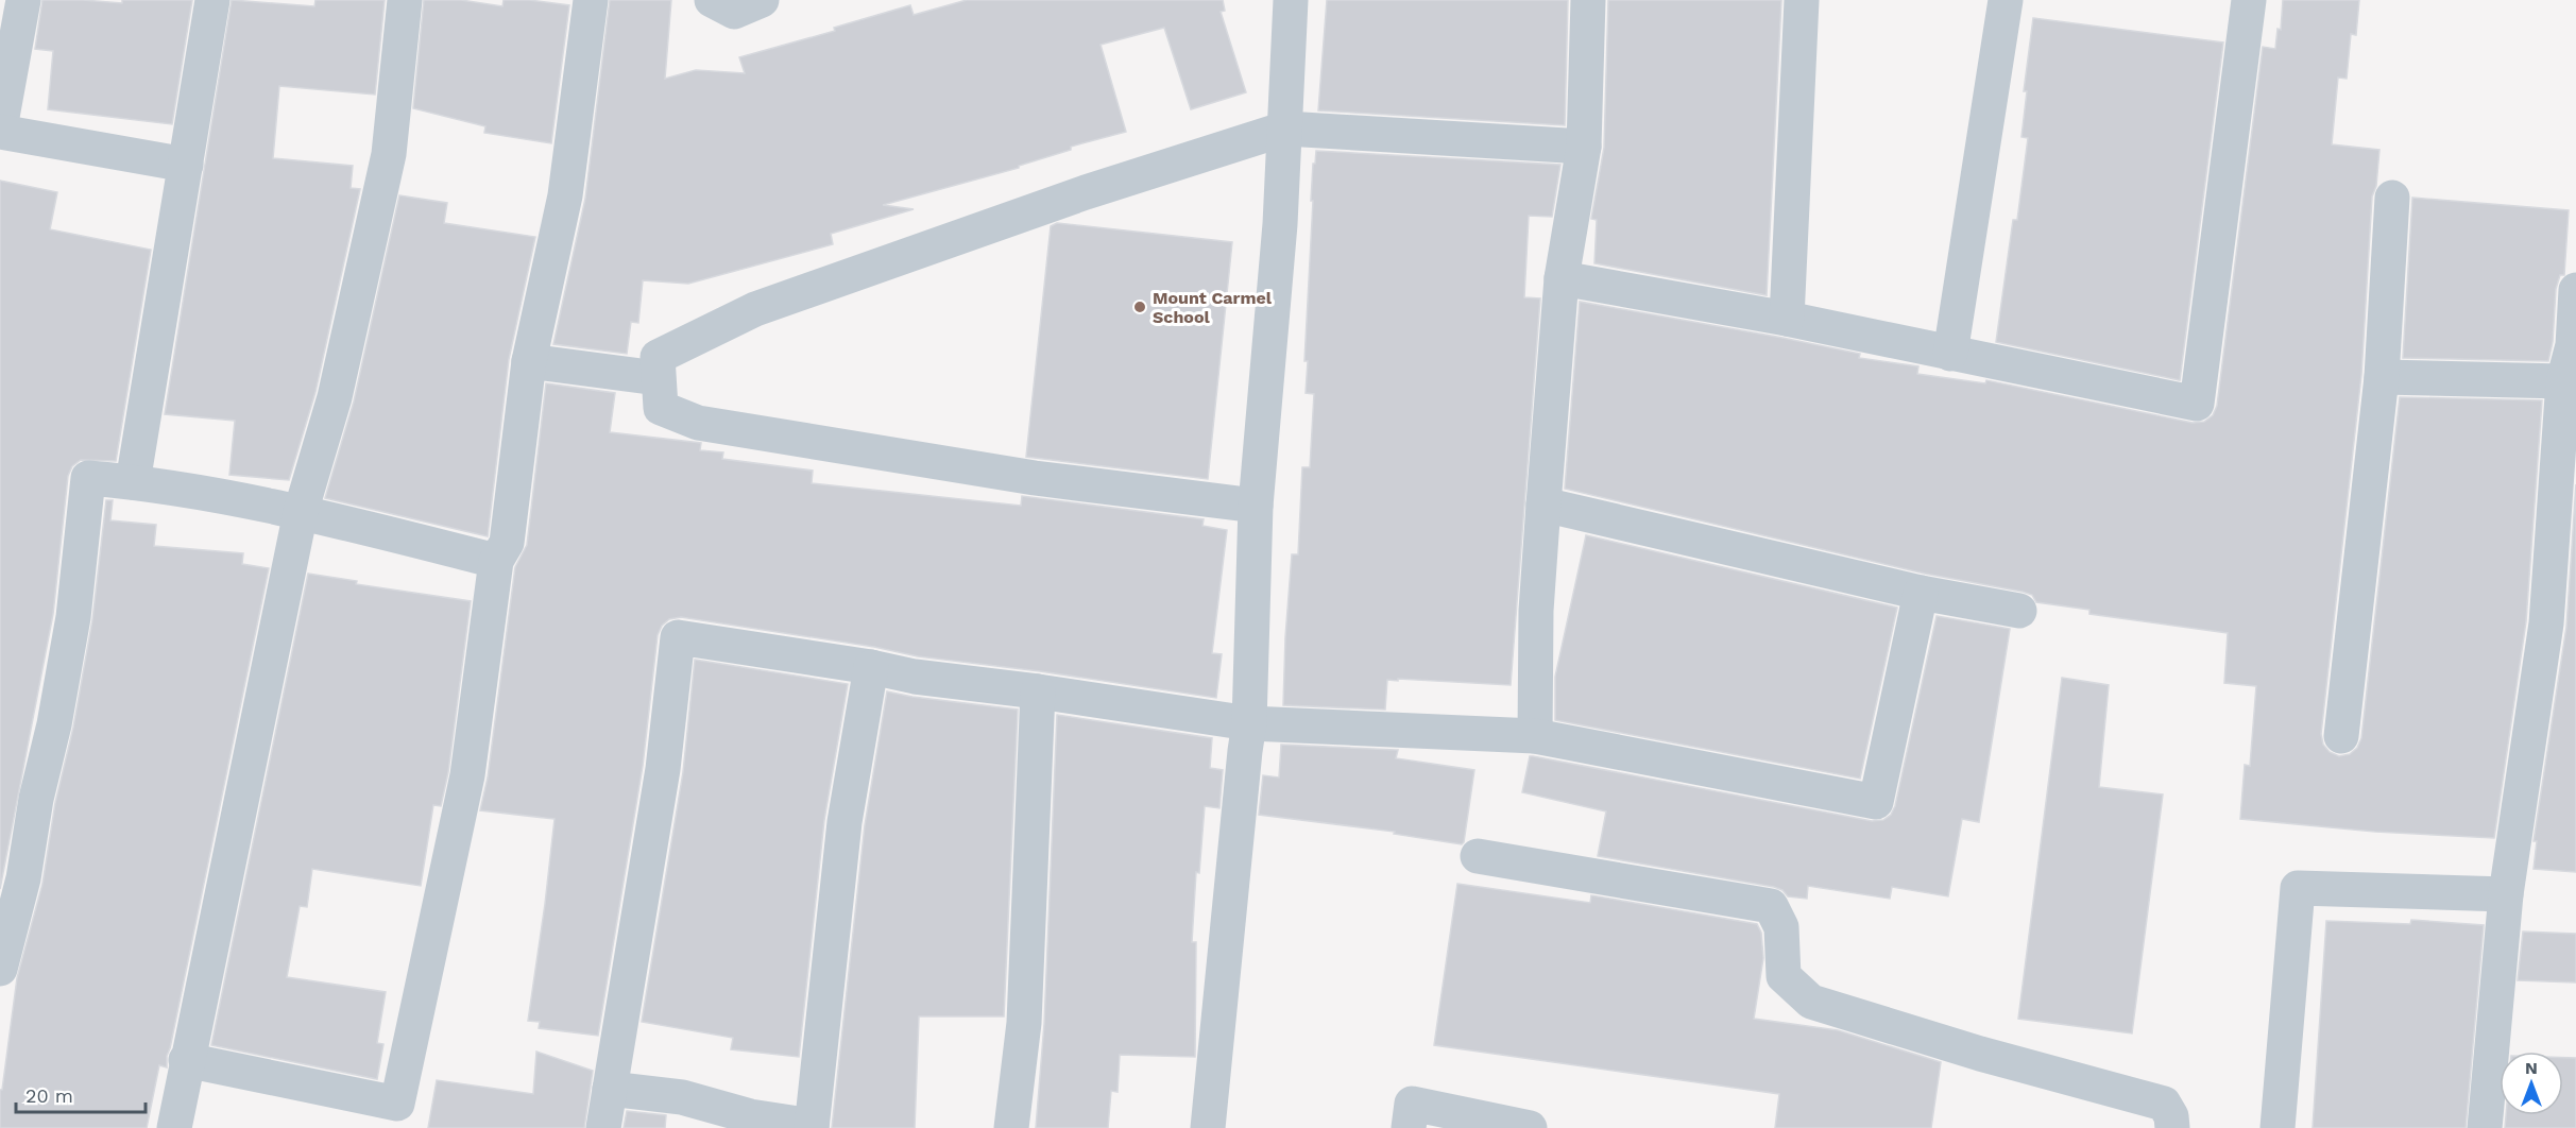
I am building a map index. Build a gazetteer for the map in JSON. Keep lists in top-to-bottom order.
{
  "places": ["Mount Carmel School"],
  "scale_bar": "20 m",
  "north": "top"
}
